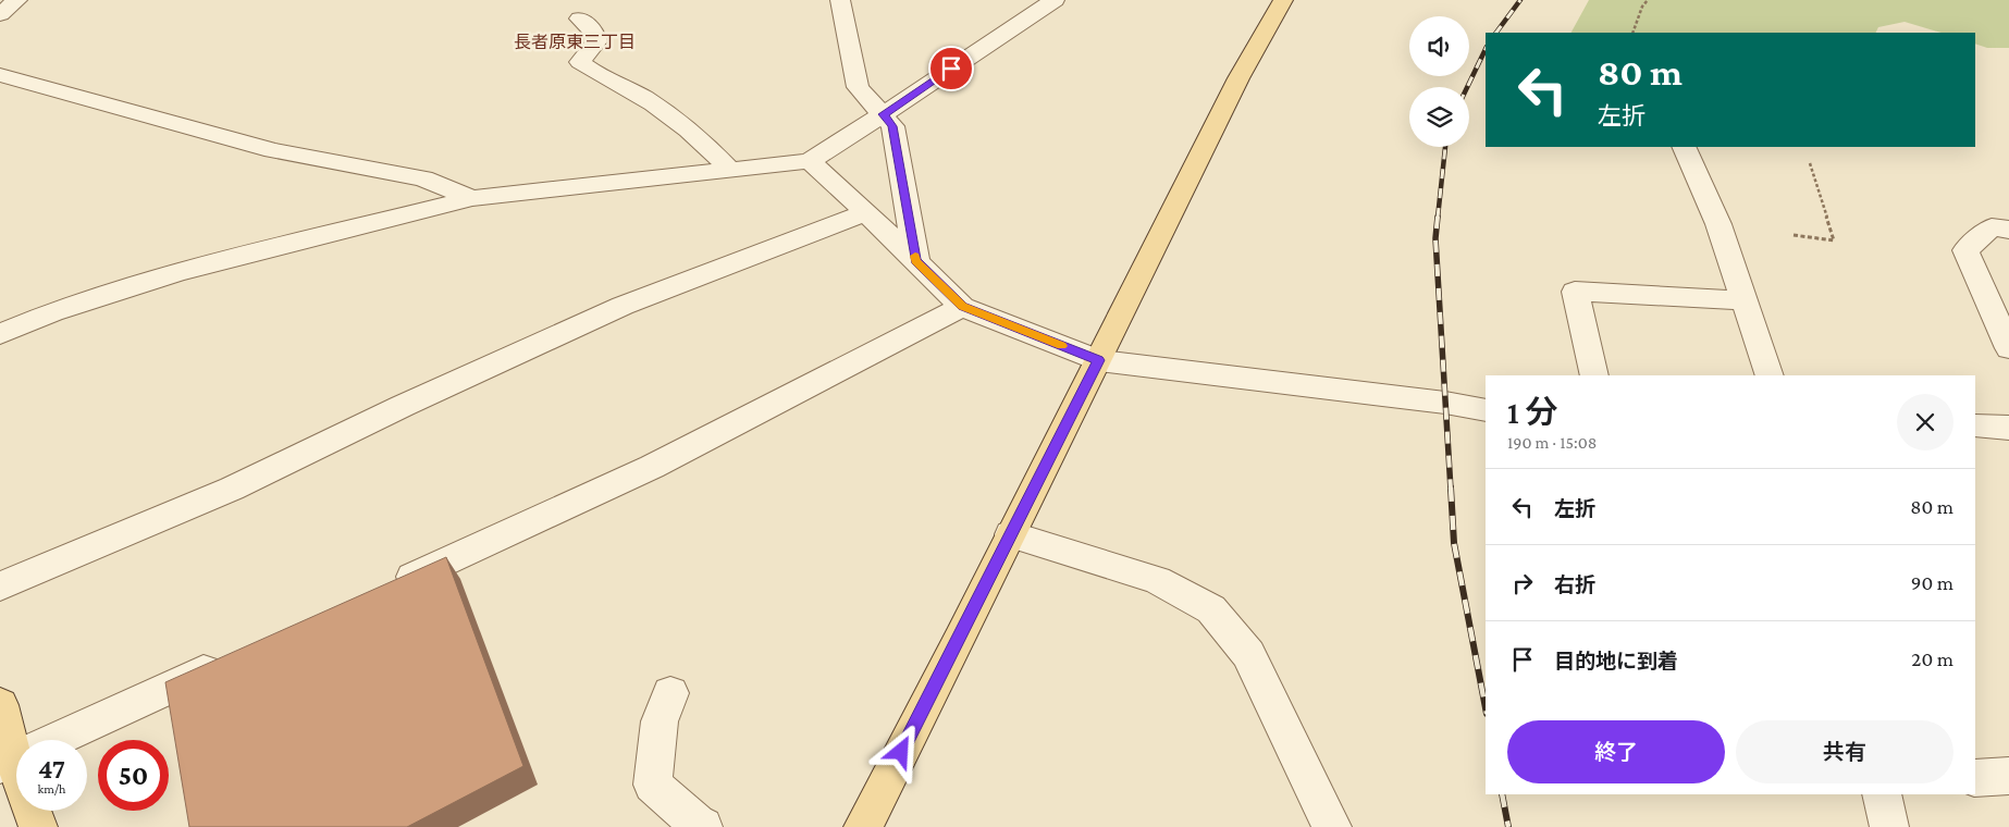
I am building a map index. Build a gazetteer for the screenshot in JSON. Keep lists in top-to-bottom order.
{
  "districts": ["長者原東三丁目"],
  "page": {
    "turn": ["80 m", "左折"],
    "heading": ["1 分", "190 m · 15:08"],
    "list": [
      {
        "name": "左折",
        "value": "80 m"
      },
      {
        "name": "右折",
        "value": "90 m"
      },
      {
        "name": "目的地に到着",
        "value": "20 m"
      }
    ],
    "buttons": ["終了", "共有"],
    "speed": "47 km/h",
    "limit": "50"
  }
}
